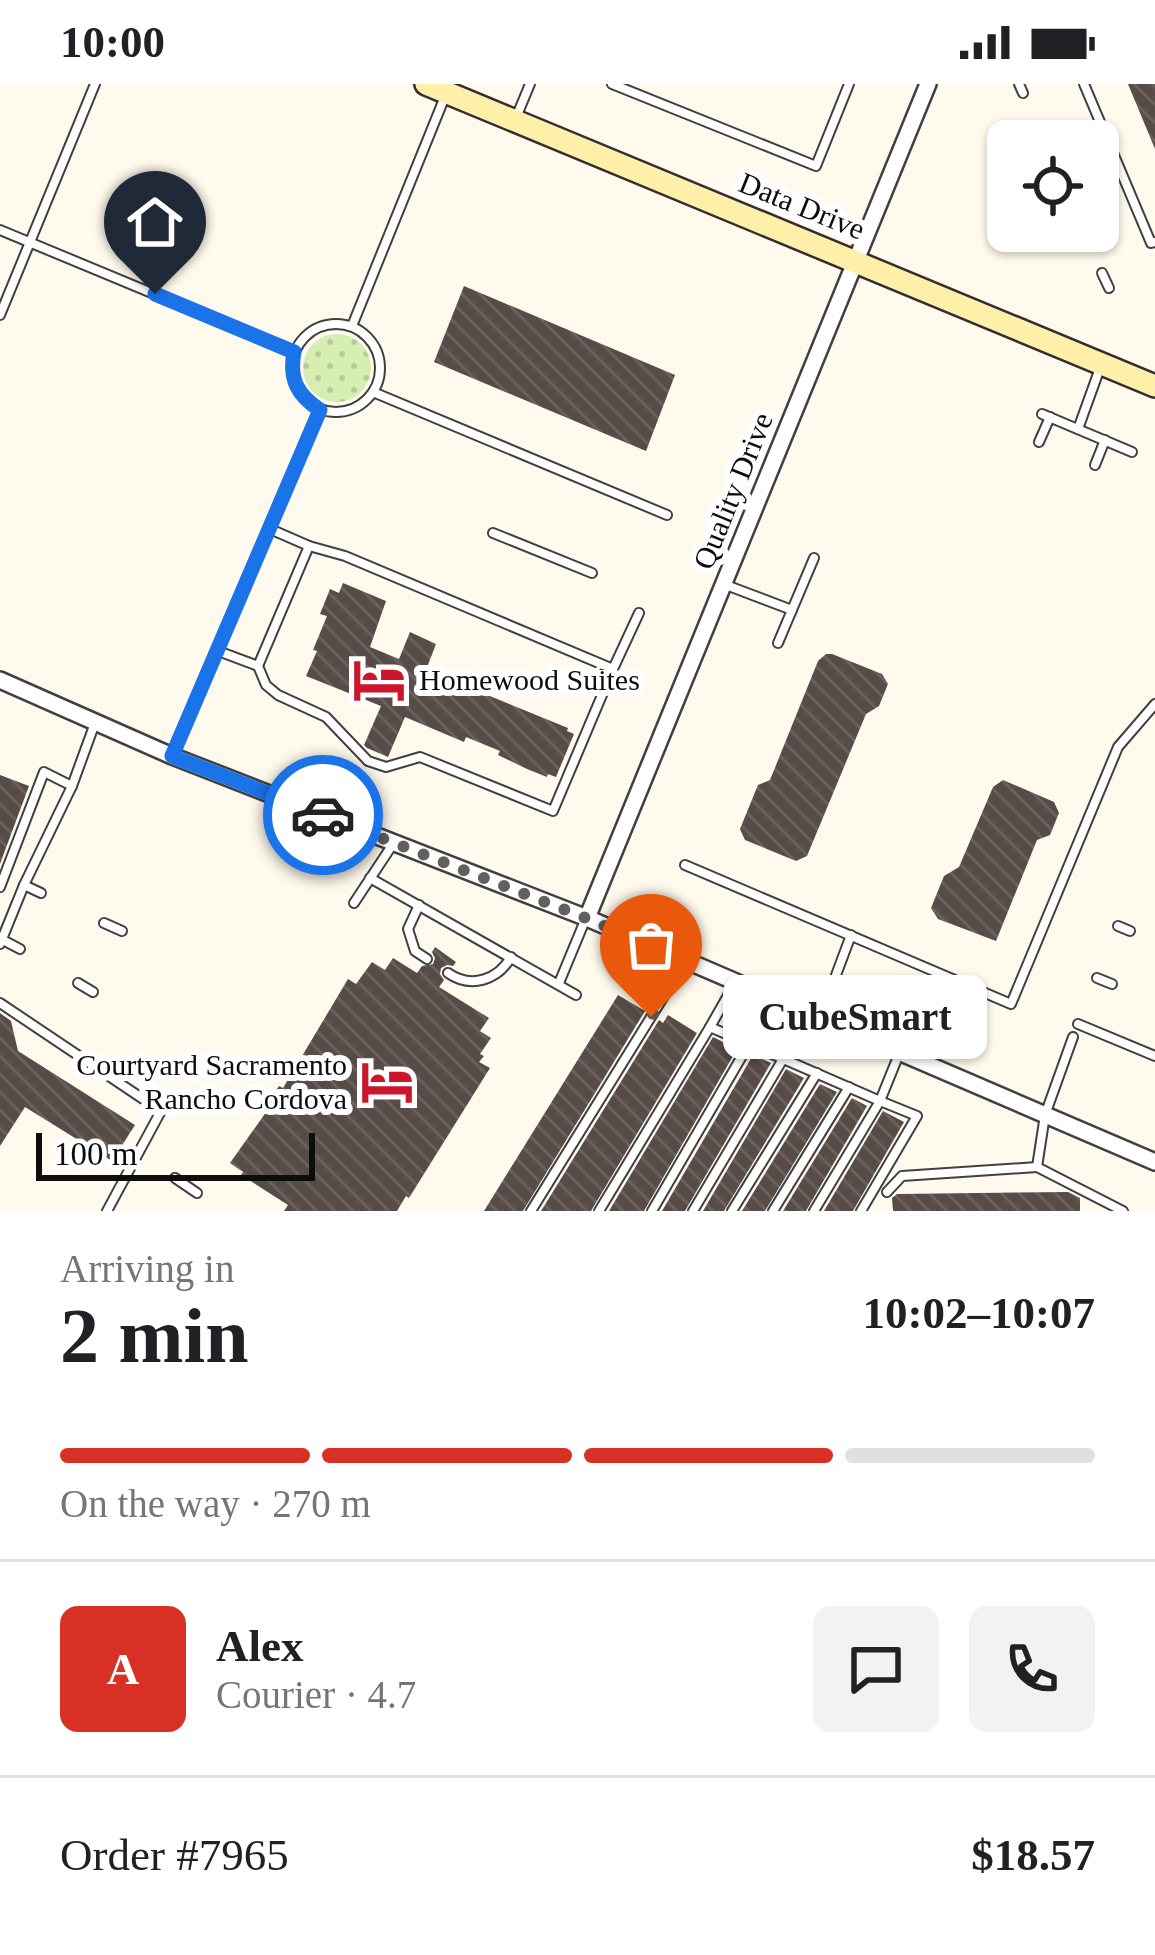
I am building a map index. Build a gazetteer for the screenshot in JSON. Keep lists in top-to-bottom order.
{
  "streets": {
    "street": ["Data Drive", "Quality Drive"]
  },
  "crossings": [
    ["Data Drive", "Quality Drive"]
  ],
  "places": {
    "hotel": ["Homewood Suites", "Courtyard Sacramento Rancho Cordova"],
    "other": ["CubeSmart"]
  },
  "scale_bar": "100 m",
  "page": {
    "status": "10:00",
    "bubble": "CubeSmart",
    "scale": "100 m",
    "heading": ["2 min", "Arriving in", "10:02–10:07"],
    "panel": [
      "Alex",
      "Courier · 4.7",
      "Order #7965",
      "$18.57"
    ],
    "bar": "On the way · 270 m",
    "round": "A"
  }
}
